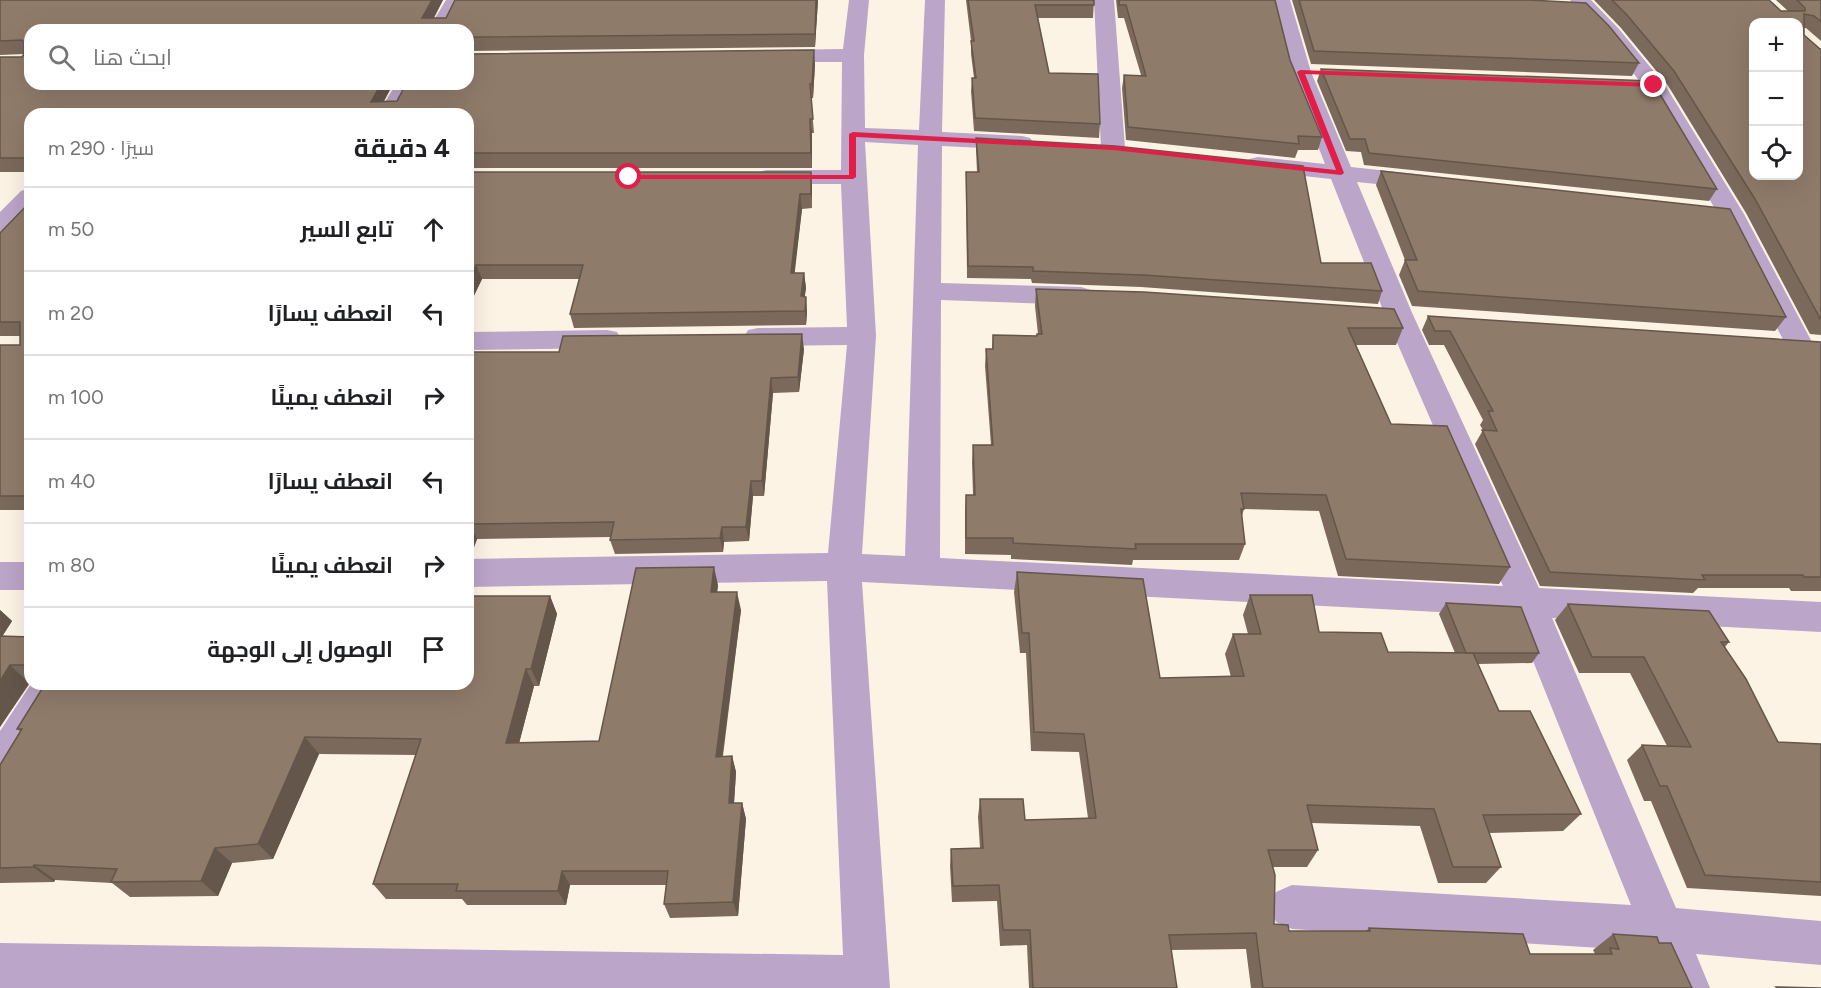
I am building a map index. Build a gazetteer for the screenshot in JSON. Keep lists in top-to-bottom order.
{
  "page": {
    "map_buttons": ["+", "−"],
    "search": "ابحث هنا",
    "heading": ["4 دقيقة", "سيرًا · 290 m"],
    "list": [
      ["تابع السير", "50 m"],
      ["انعطف يسارًا", "20 m"],
      ["انعطف يمينًا", "100 m"],
      ["انعطف يسارًا", "40 m"],
      ["انعطف يمينًا", "80 m"],
      "الوصول إلى الوجهة"
    ]
  }
}
